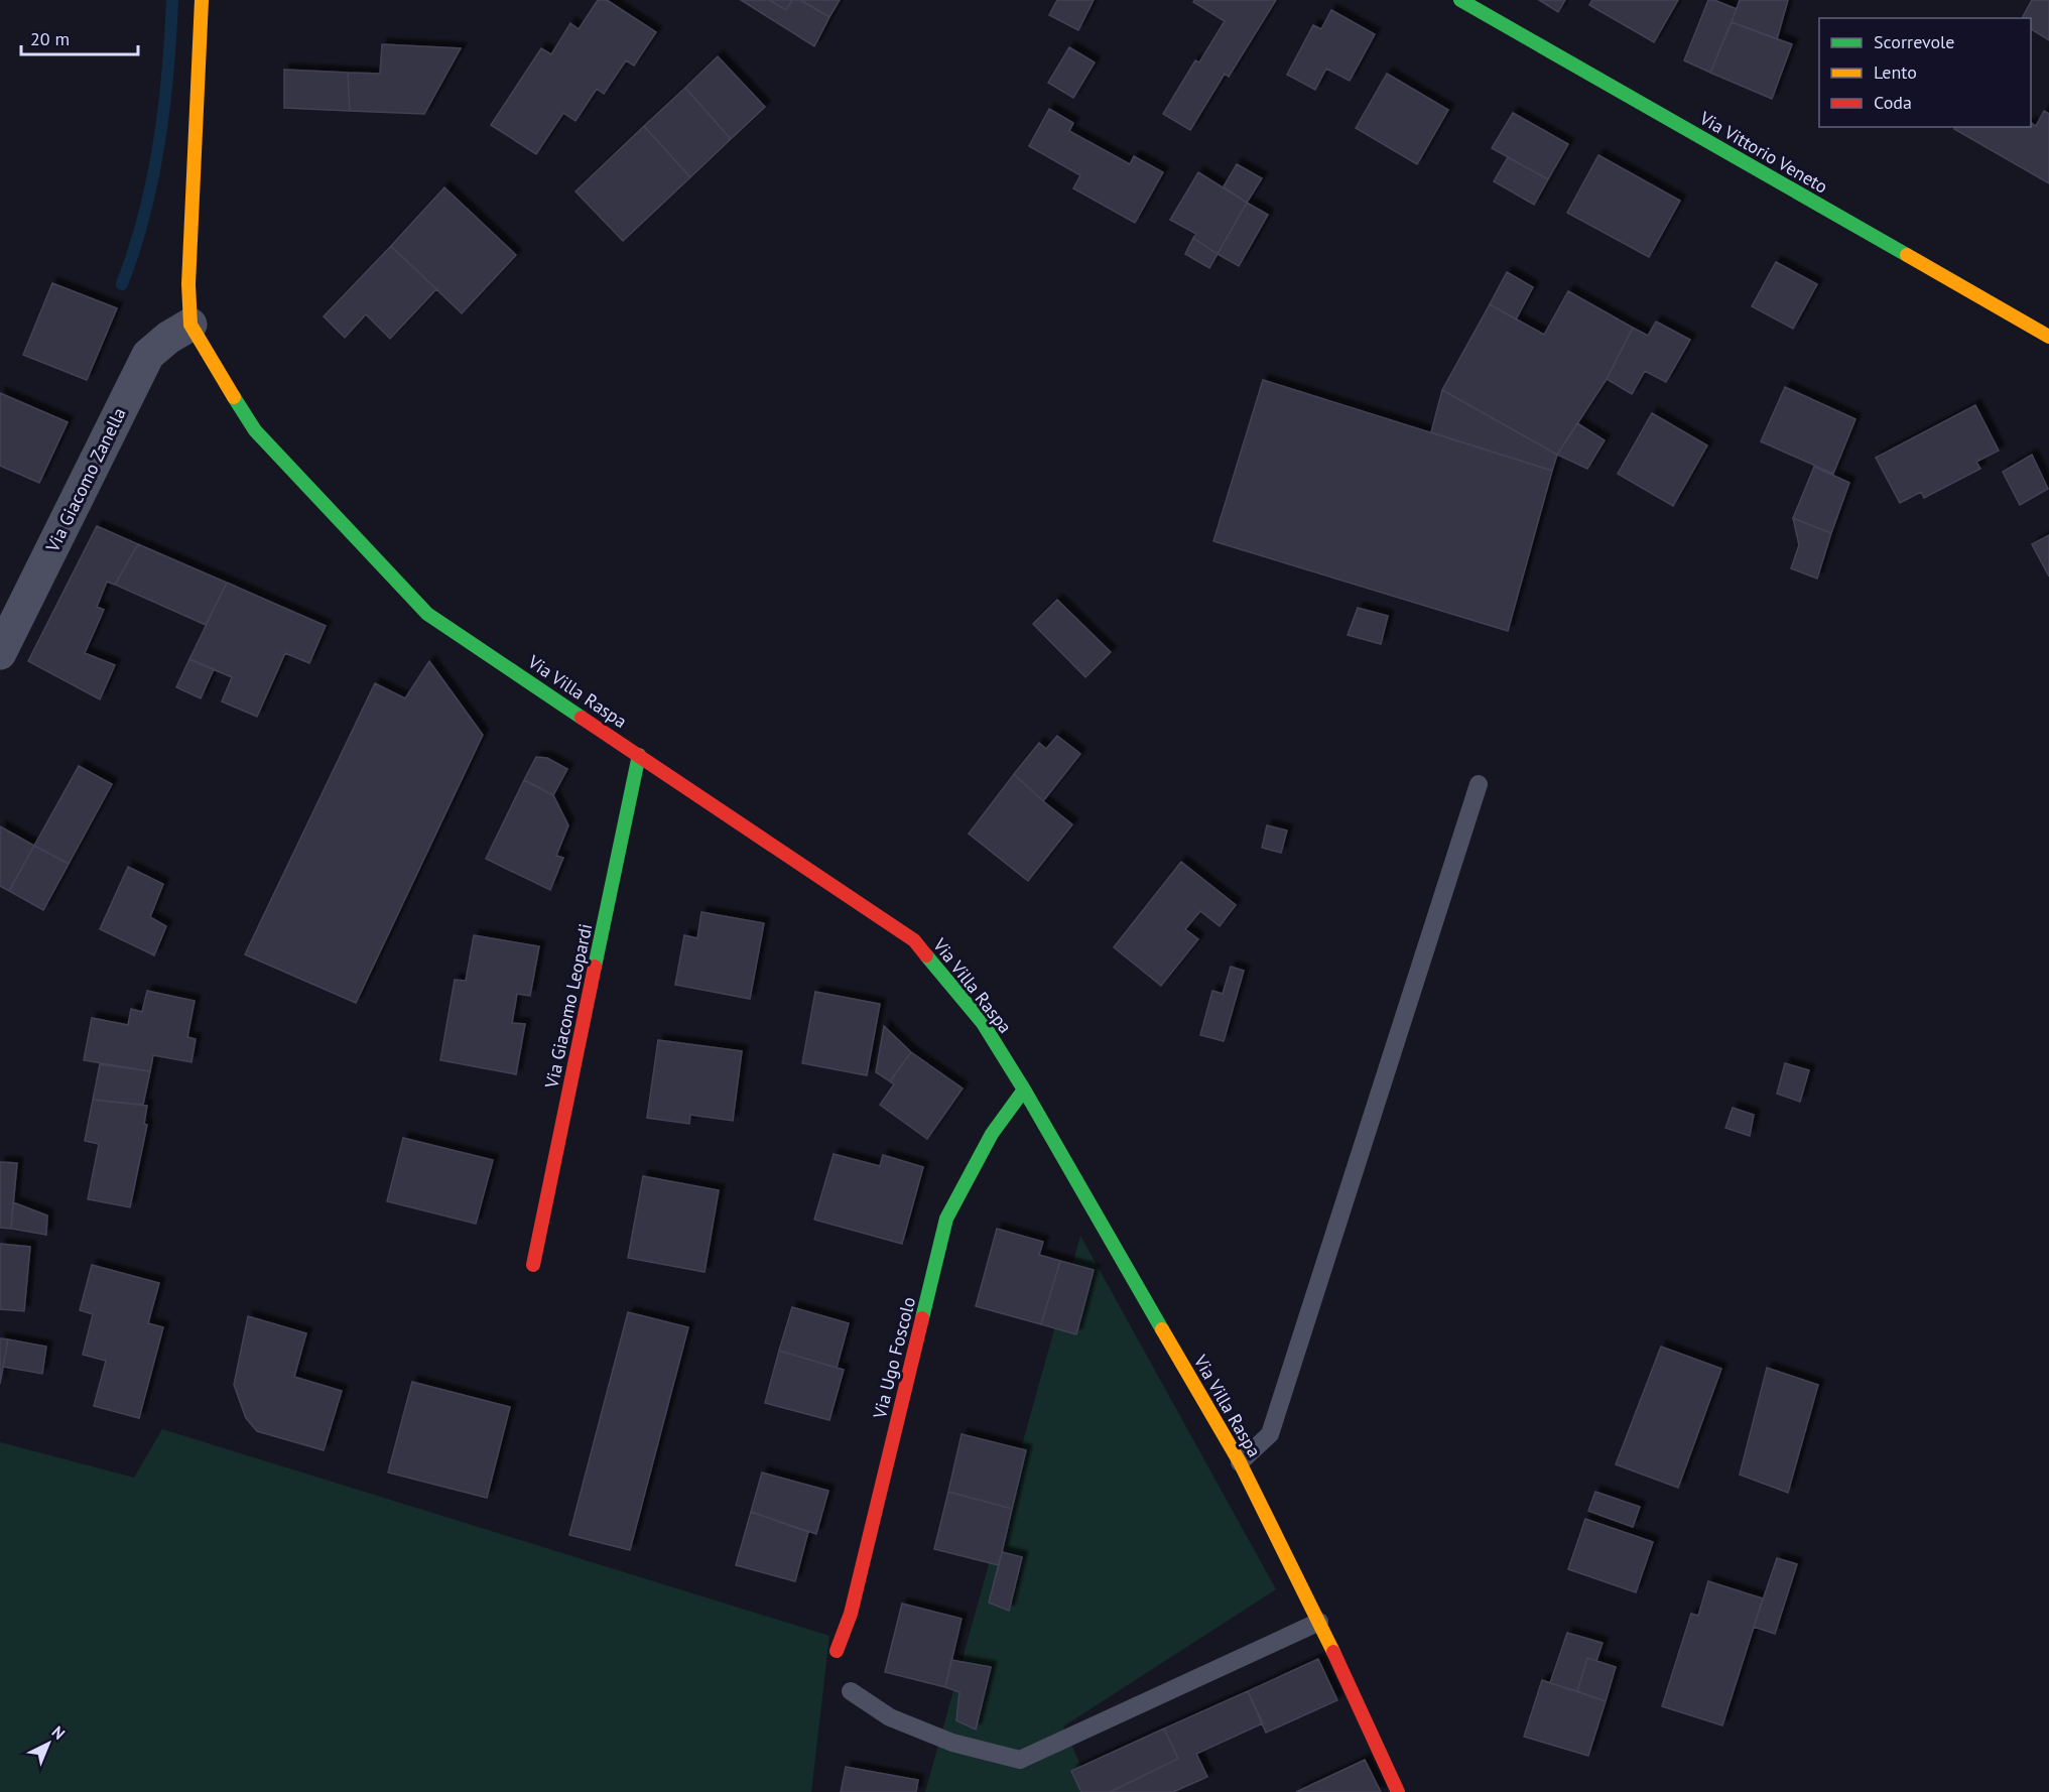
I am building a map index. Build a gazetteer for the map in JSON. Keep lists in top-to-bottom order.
{
  "streets": {
    "street": [
      "Via Vittorio Veneto",
      "Via Giacomo Zanella",
      "Via Villa Raspa",
      "Via Giacomo Leopardi",
      "Via Ugo Foscolo"
    ]
  },
  "crossings": [
    ["Via Giacomo Zanella", "Via Villa Raspa"],
    ["Via Villa Raspa", "Via Giacomo Leopardi"],
    ["Via Villa Raspa", "Via Ugo Foscolo"]
  ],
  "legend": ["Scorrevole", "Lento", "Coda"],
  "scale_bar": "20 m",
  "north": "top right"
}
